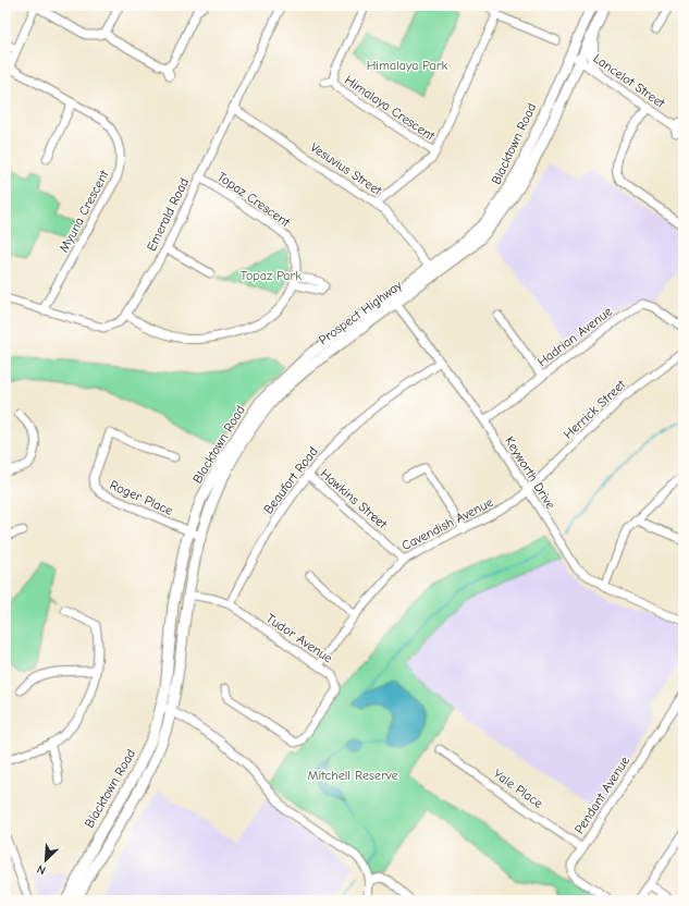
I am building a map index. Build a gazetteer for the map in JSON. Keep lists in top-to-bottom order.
{
  "streets": {
    "main road": ["Blacktown Road", "Prospect Highway"],
    "street": [
      "Lancelot Street",
      "Himalaya Crescent",
      "Vesuvius Street",
      "Topaz Crescent",
      "Myuna Crescent",
      "Emerald Road",
      "Hadrian Avenue",
      "Herrick Street",
      "Keyworth Drive",
      "Beaufort Road",
      "Roger Place",
      "Hawkins Street",
      "Cavendish Avenue",
      "Tudor Avenue",
      "Yale Place",
      "Pendant Avenue"
    ]
  },
  "crossings": [
    ["Lancelot Street", "Blacktown Road"],
    ["Lancelot Street", "Prospect Highway"],
    ["Blacktown Road", "Vesuvius Street"],
    ["Blacktown Road", "Prospect Highway"],
    ["Blacktown Road", "Keyworth Drive"],
    ["Blacktown Road", "Roger Place"],
    ["Vesuvius Street", "Emerald Road"],
    ["Topaz Crescent", "Emerald Road"],
    ["Myuna Crescent", "Emerald Road"],
    ["Prospect Highway", "Keyworth Drive"],
    ["Prospect Highway", "Roger Place"],
    ["Prospect Highway", "Tudor Avenue"],
    ["Hadrian Avenue", "Keyworth Drive"],
    ["Herrick Street", "Keyworth Drive"],
    ["Herrick Street", "Cavendish Avenue"],
    ["Keyworth Drive", "Beaufort Road"],
    ["Keyworth Drive", "Cavendish Avenue"],
    ["Beaufort Road", "Hawkins Street"],
    ["Beaufort Road", "Tudor Avenue"],
    ["Hawkins Street", "Cavendish Avenue"],
    ["Cavendish Avenue", "Tudor Avenue"],
    ["Yale Place", "Pendant Avenue"]
  ],
  "parks": ["Himalaya Park", "Topaz Park", "Mitchell Reserve"],
  "north": "bottom left"
}
